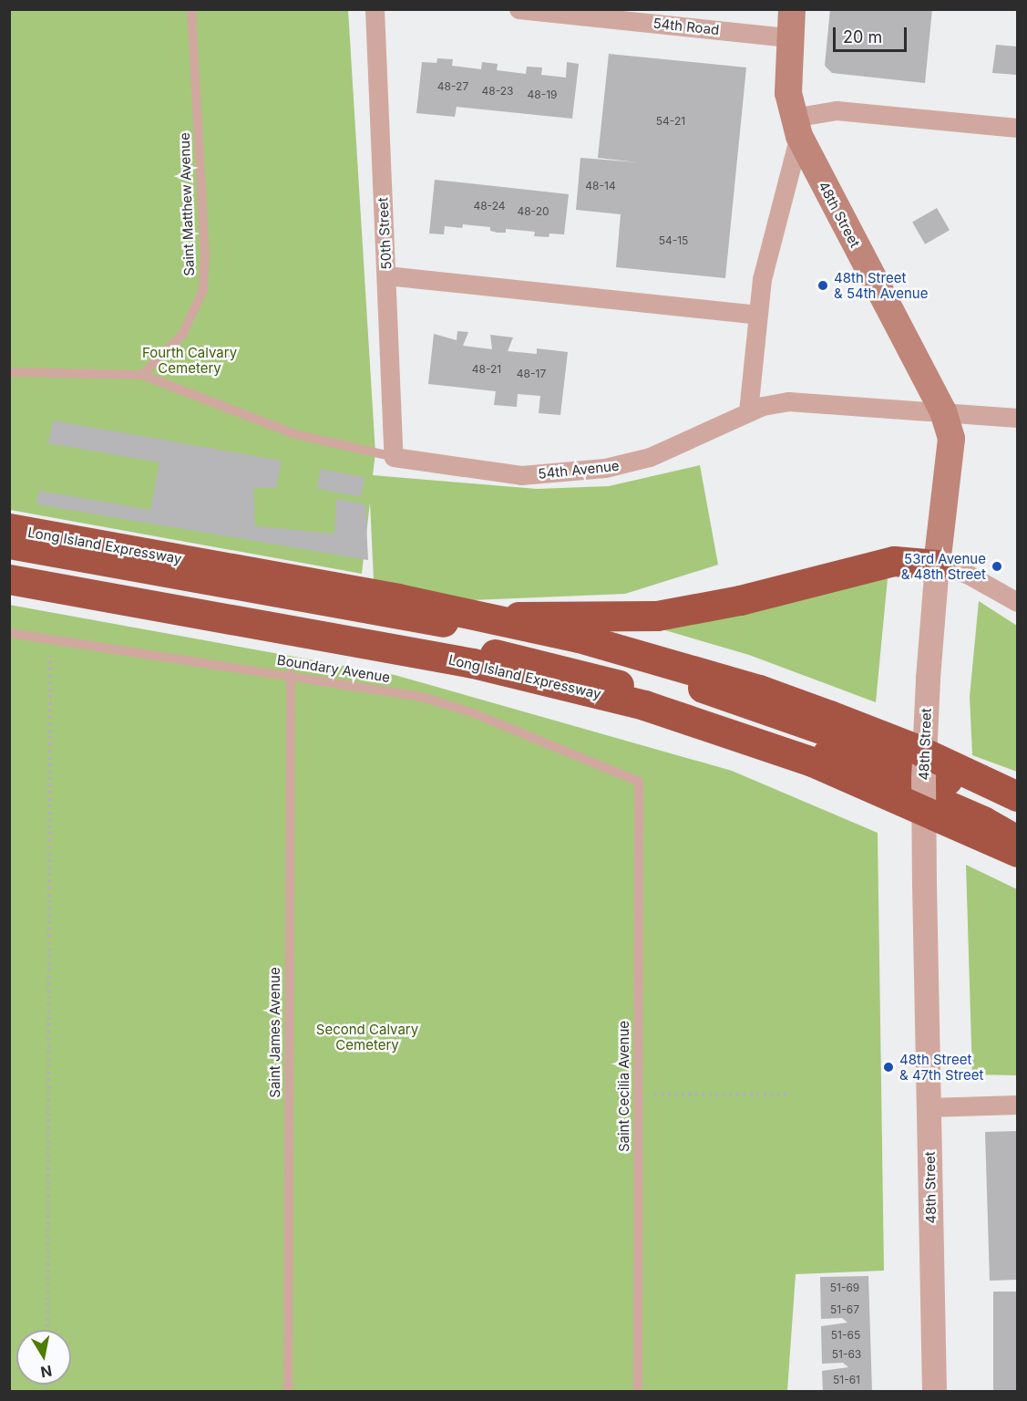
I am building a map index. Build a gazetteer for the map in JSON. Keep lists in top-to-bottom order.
{
  "streets": {
    "highway": ["Long Island Expressway"],
    "main road": ["48th Street"],
    "street": ["54th Road", "50th Street", "54th Avenue"],
    "lane": [
      "Saint Matthew Avenue",
      "Boundary Avenue",
      "Saint James Avenue",
      "Saint Cecilia Avenue"
    ]
  },
  "crossings": [
    ["54th Road", "48th Street"],
    ["Saint Matthew Avenue", "54th Avenue"],
    ["48th Street", "54th Avenue"],
    ["50th Street", "54th Avenue"],
    ["Boundary Avenue", "Saint James Avenue"],
    ["Boundary Avenue", "Saint Cecilia Avenue"]
  ],
  "parks": ["Fourth Calvary Cemetery", "Second Calvary Cemetery"],
  "places": ["48th Street & 54th Avenue", "53rd Avenue & 48th Street", "48th Street & 47th Street"],
  "house_numbers": [
    "48-27",
    "48-23",
    "48-19",
    "54-21",
    "48-14",
    "48-24",
    "48-20",
    "54-15",
    "48-21",
    "48-17",
    "51-69",
    "51-67",
    "51-65",
    "51-63",
    "51-61"
  ],
  "scale_bar": "20 m",
  "north": "bottom"
}
